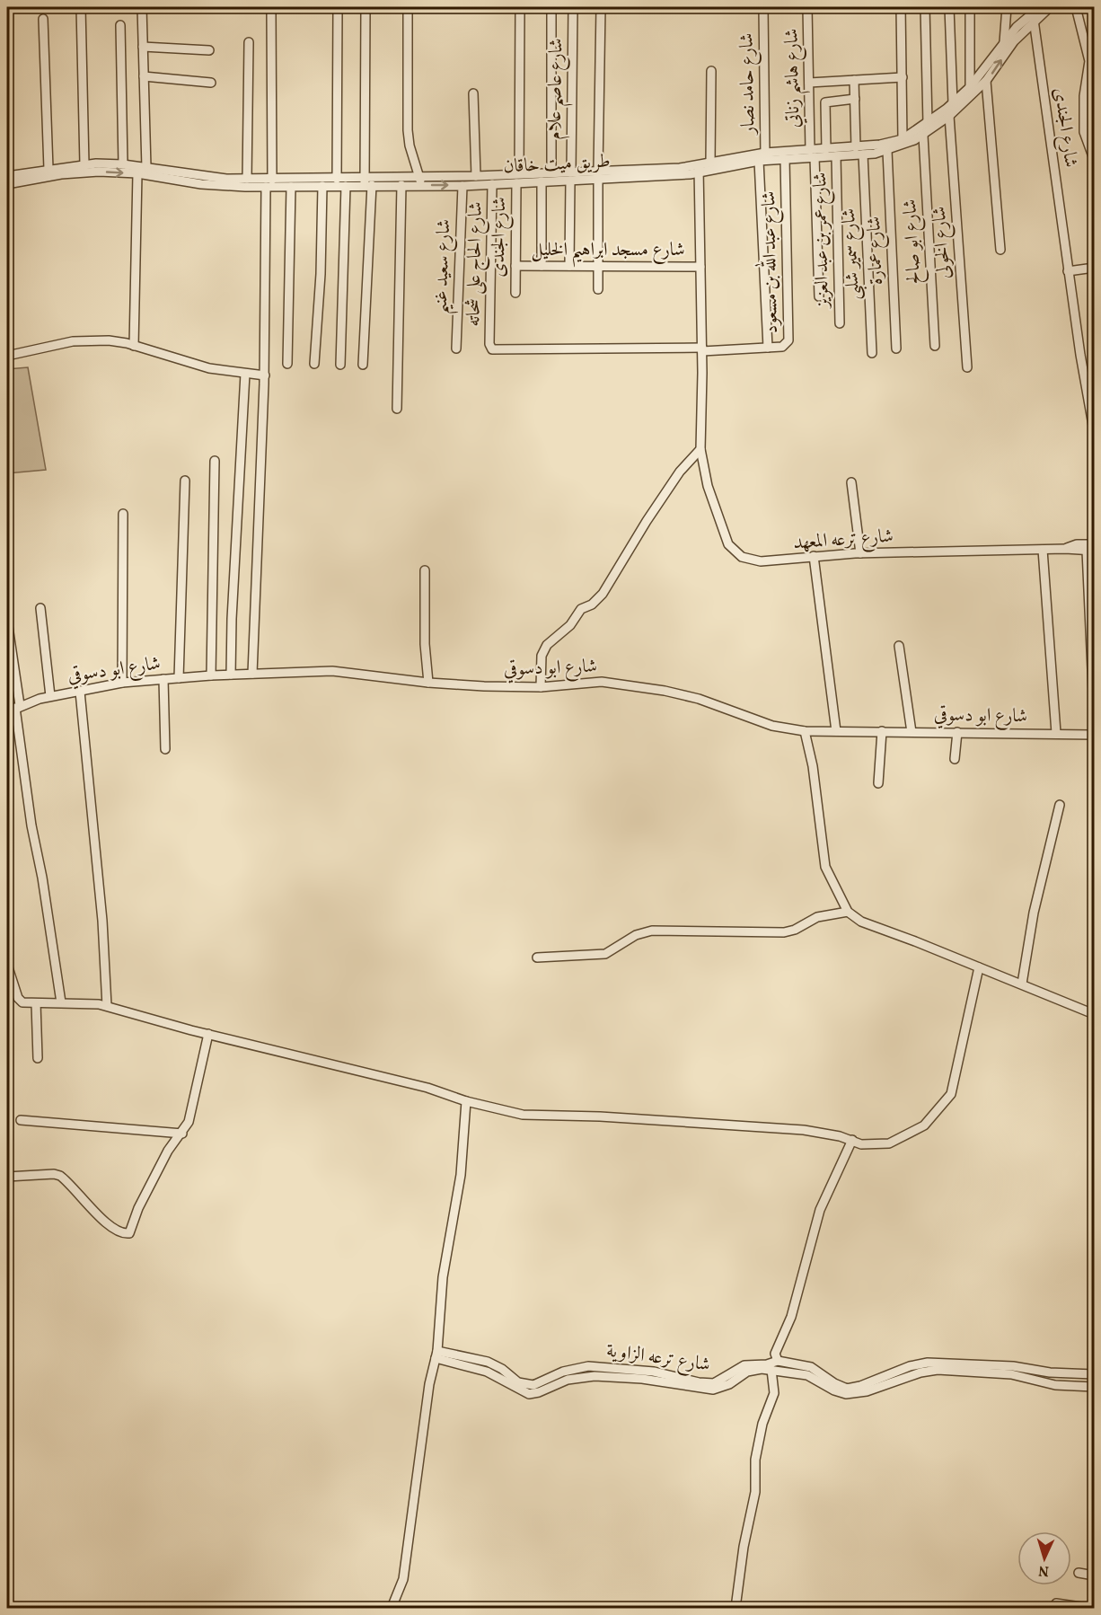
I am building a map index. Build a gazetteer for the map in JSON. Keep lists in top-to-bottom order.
{
  "streets": {
    "street": [
      "شارع هاشم زناتي",
      "شارع حامد نصار",
      "شارع عاصم علام",
      "شارع الجندى",
      "طريق ميت خاقان",
      "شارع عمر بن عبد العزيز",
      "شارع ابو صالح",
      "شارع الخولى",
      "شارع مسجد ابراهيم الخليل",
      "شارع عمارة",
      "شارع سمير شلبى",
      "شارع عبد الله بن مسعود",
      "شارع الحاج على شحاته",
      "شارع سعيد غنيم",
      "شارع ترعه المعهد",
      "شارع ابو دسوقي",
      "شارع ترعه الزاوية"
    ]
  },
  "crossings": [
    ["شارع هاشم زناتي", "طريق ميت خاقان"],
    ["شارع حامد نصار", "طريق ميت خاقان"],
    ["شارع حامد نصار", "شارع عبد الله بن مسعود"],
    ["شارع عاصم علام", "طريق ميت خاقان"],
    ["شارع عاصم علام", "شارع مسجد ابراهيم الخليل"],
    ["شارع الجندى", "طريق ميت خاقان"],
    ["شارع الجندى", "شارع مسجد ابراهيم الخليل"],
    ["طريق ميت خاقان", "شارع عمر بن عبد العزيز"],
    ["طريق ميت خاقان", "شارع ابو صالح"],
    ["طريق ميت خاقان", "شارع الخولى"],
    ["طريق ميت خاقان", "شارع عمارة"],
    ["طريق ميت خاقان", "شارع سمير شلبى"],
    ["طريق ميت خاقان", "شارع عبد الله بن مسعود"],
    ["طريق ميت خاقان", "شارع الحاج على شحاته"],
    ["طريق ميت خاقان", "شارع سعيد غنيم"],
    ["طريق ميت خاقان", "شارع ترعه المعهد"],
    ["شارع مسجد ابراهيم الخليل", "شارع ترعه المعهد"],
    ["شارع عبد الله بن مسعود", "شارع الحاج على شحاته"],
    ["شارع عبد الله بن مسعود", "شارع ترعه المعهد"]
  ],
  "north": "bottom"
}
